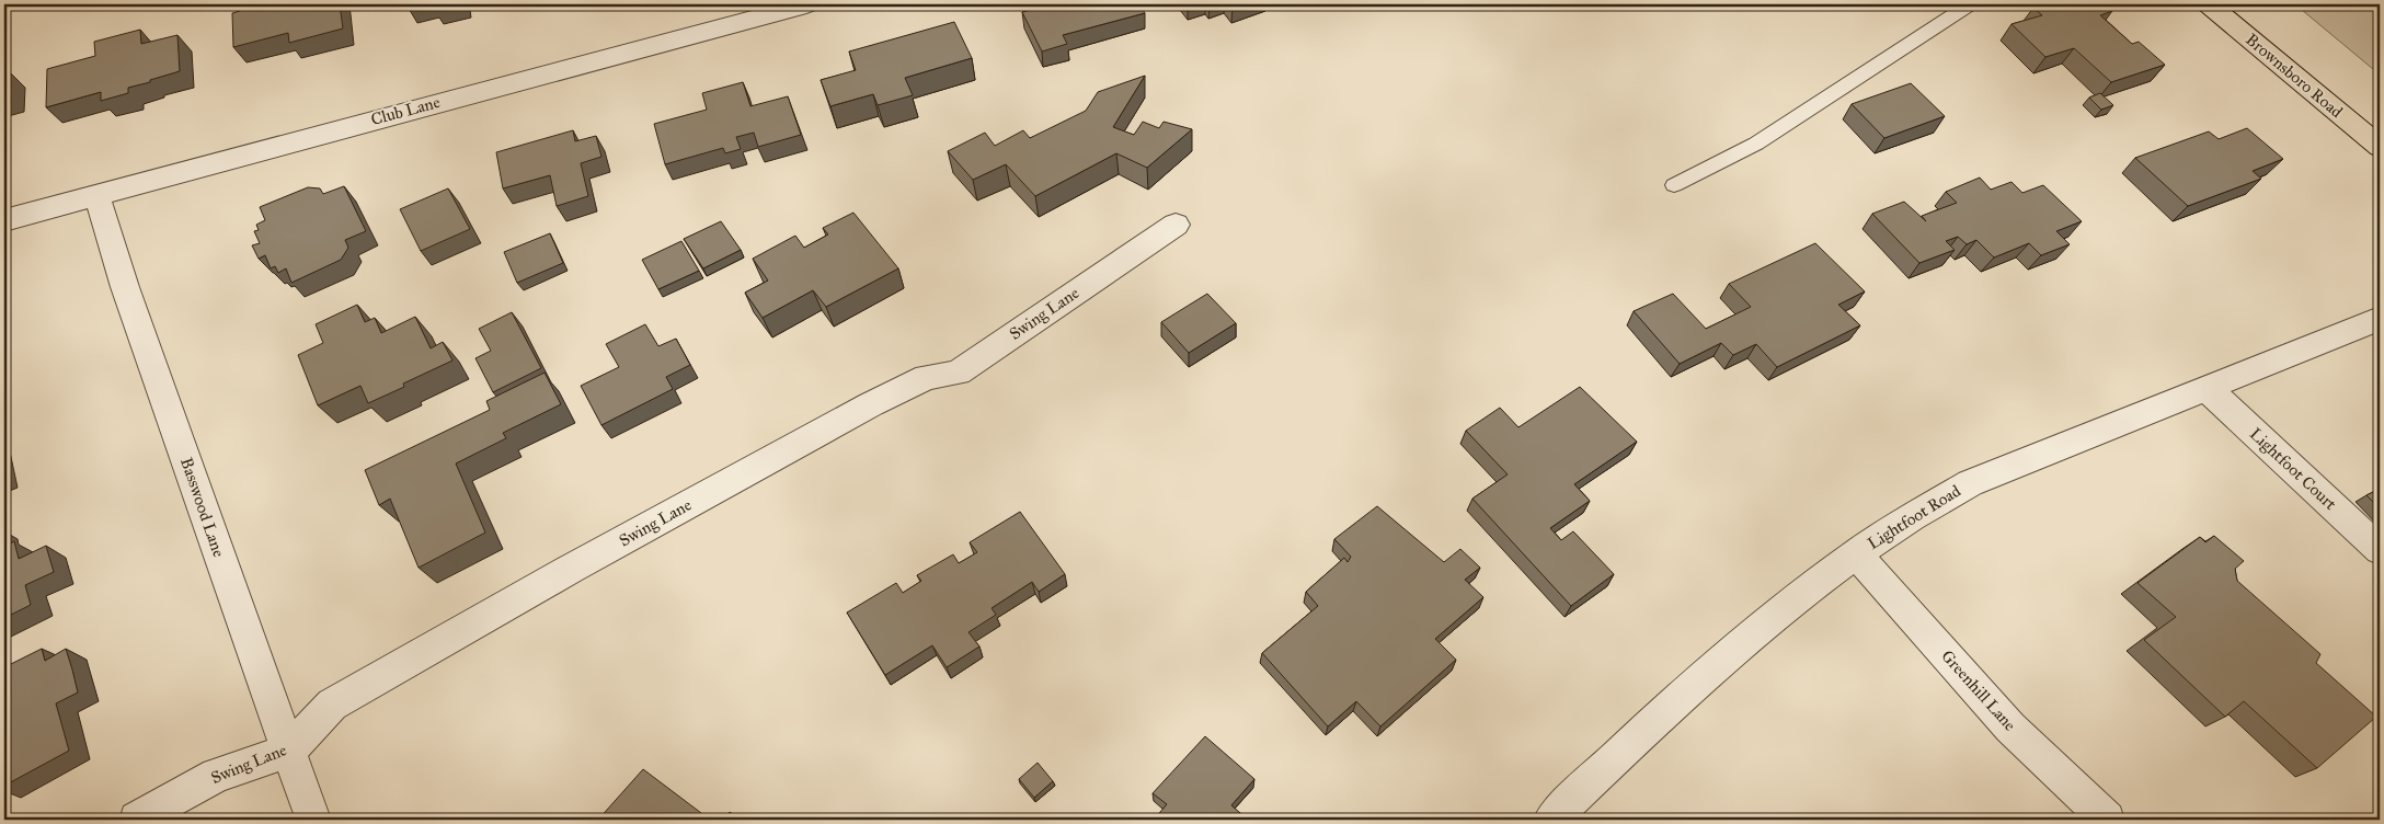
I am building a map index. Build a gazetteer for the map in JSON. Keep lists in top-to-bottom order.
{
  "streets": {
    "main road": ["Brownsboro Road"],
    "street": [
      "Club Lane",
      "Swing Lane",
      "Lightfoot Court",
      "Basswood Lane",
      "Lightfoot Road",
      "Greenhill Lane"
    ]
  },
  "crossings": [
    ["Club Lane", "Basswood Lane"],
    ["Swing Lane", "Basswood Lane"],
    ["Lightfoot Court", "Lightfoot Road"],
    ["Lightfoot Road", "Greenhill Lane"]
  ]
}
